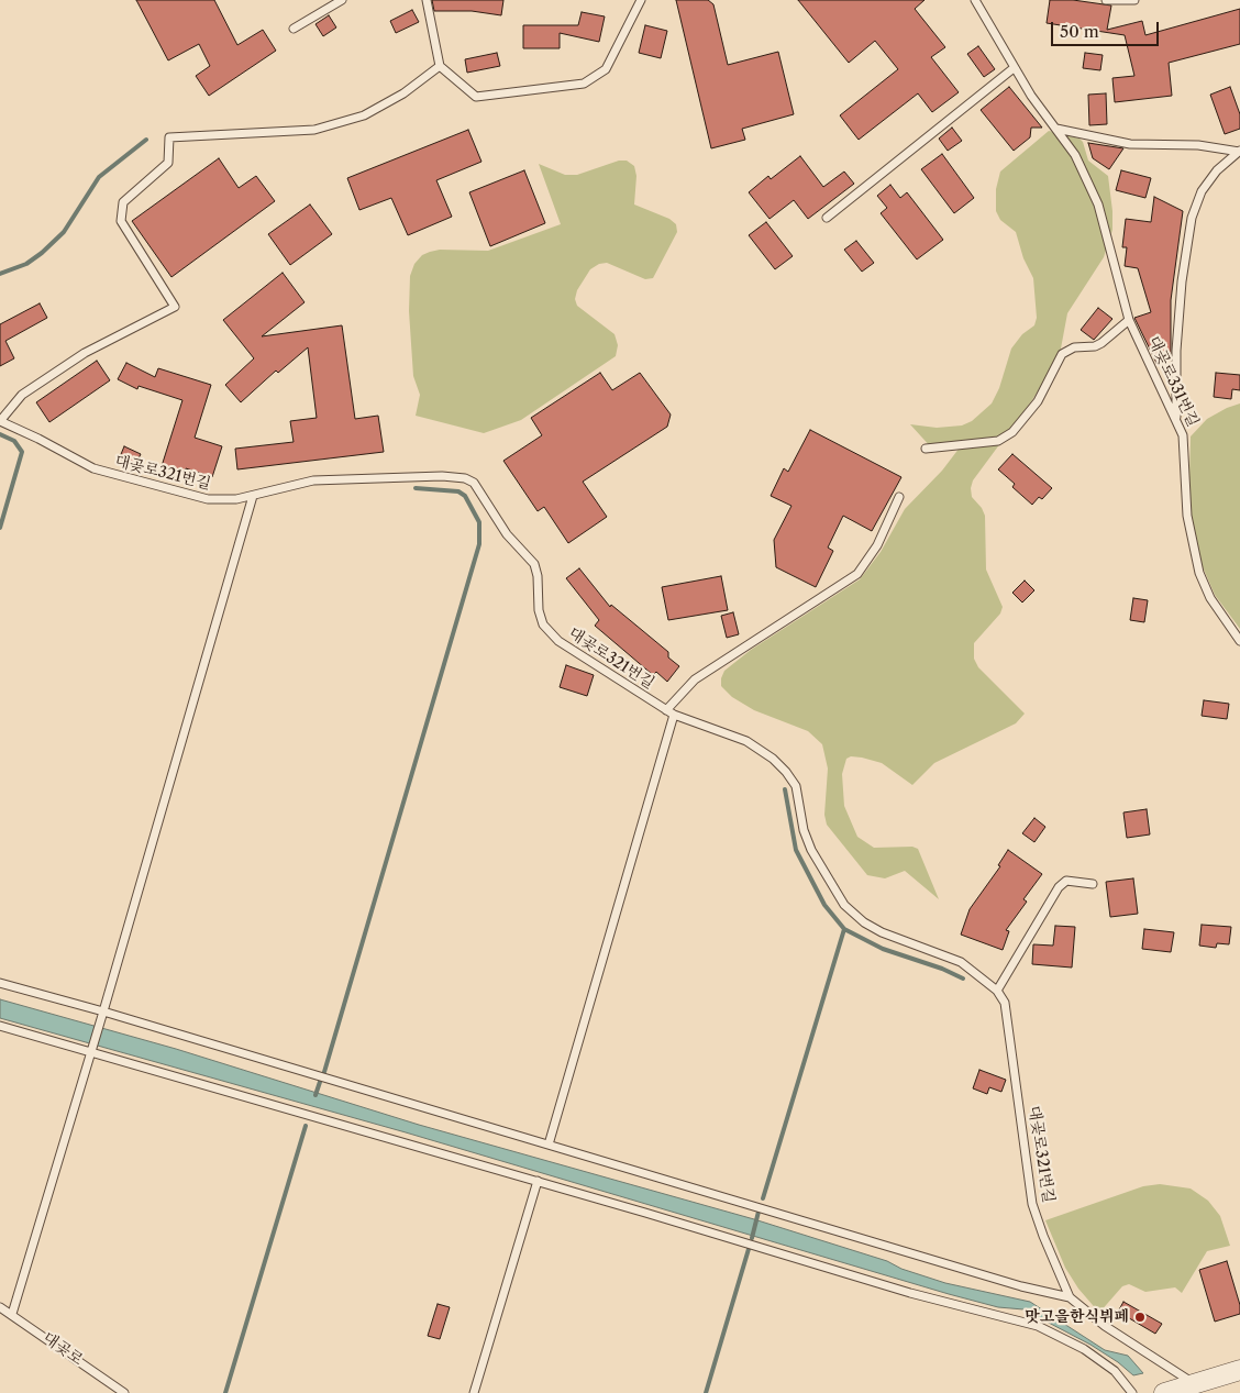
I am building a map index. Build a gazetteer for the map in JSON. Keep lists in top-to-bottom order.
{
  "streets": {
    "lane": ["대곶로331번길", "대곶로321번길", "대곶로"]
  },
  "places": ["맛고을한식뷔페"],
  "scale_bar": "50 m"
}
